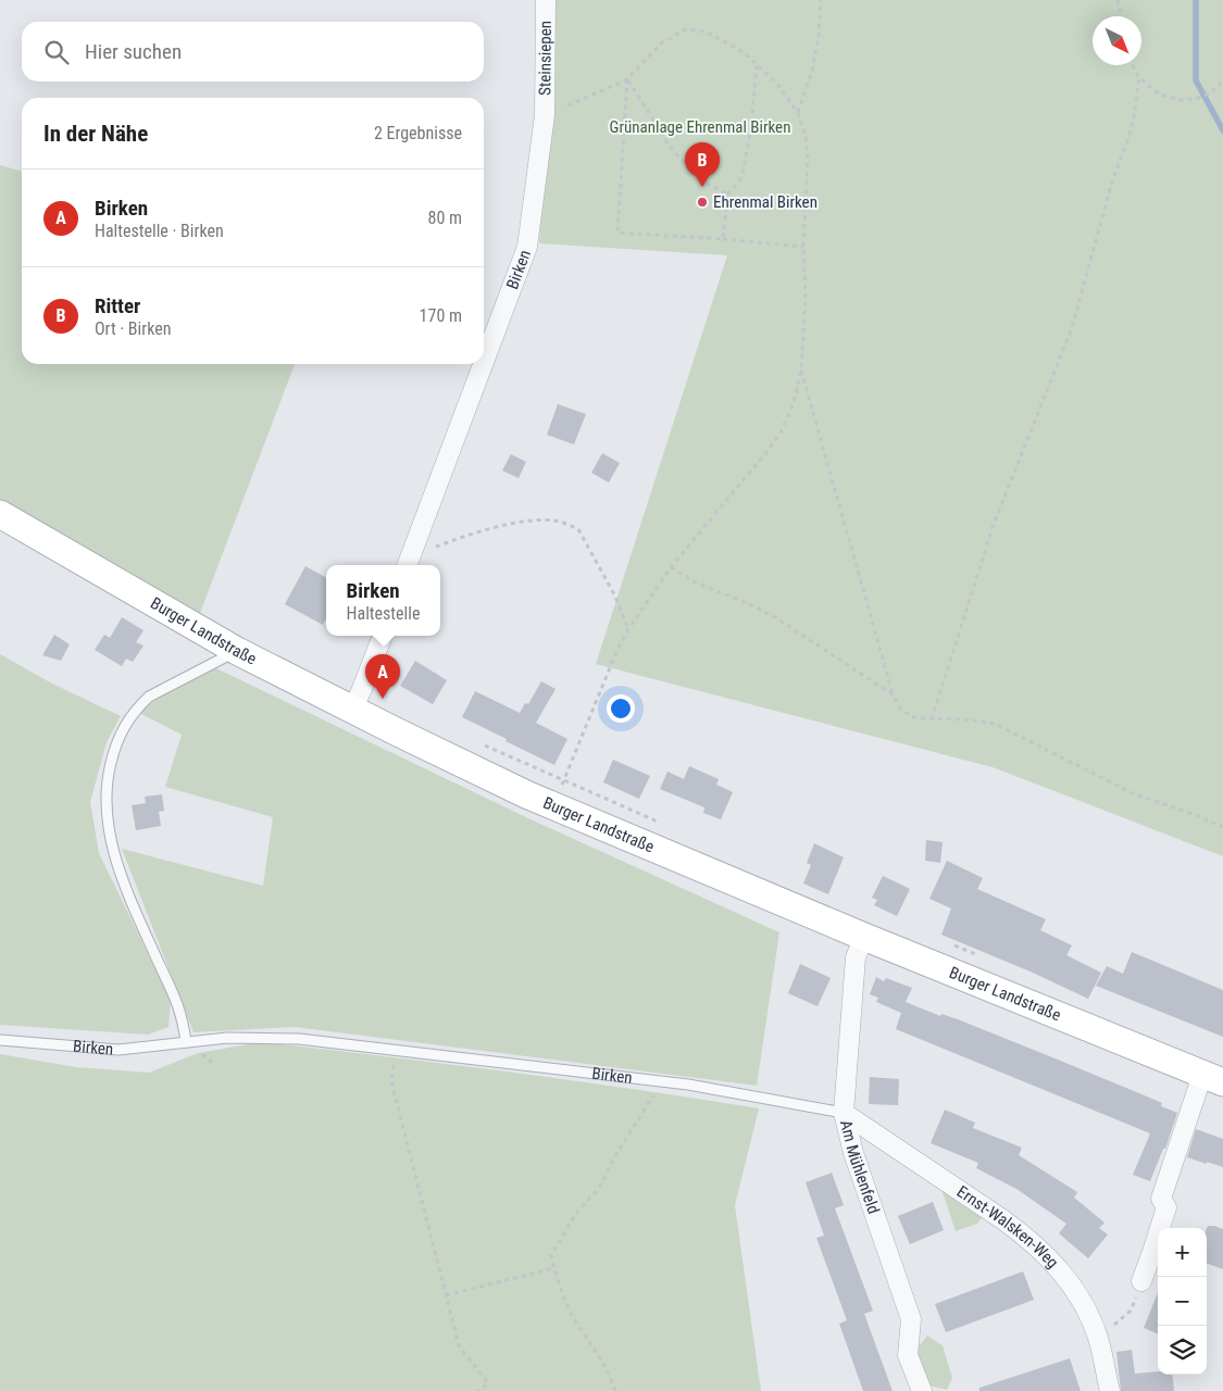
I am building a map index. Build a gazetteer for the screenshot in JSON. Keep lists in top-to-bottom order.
{
  "streets": {
    "main road": ["Burger Landstraße"],
    "street": [
      "Steinsiepen",
      "Birken",
      "Am Mühlenfeld",
      "Ernst-Walsken-Weg"
    ]
  },
  "crossings": [
    ["Steinsiepen", "Birken"],
    ["Birken", "Am Mühlenfeld"],
    ["Birken", "Ernst-Walsken-Weg"],
    ["Burger Landstraße", "Am Mühlenfeld"],
    ["Am Mühlenfeld", "Ernst-Walsken-Weg"]
  ],
  "parks": ["Grünanlage Ehrenmal Birken"],
  "places": ["Ehrenmal Birken"],
  "north": "bottom right",
  "page": {
    "search": "Hier suchen",
    "heading": ["In der Nähe", "2 Ergebnisse"],
    "pins": ["B", "A"],
    "list": [
      {
        "mark": "A",
        "name": "Birken",
        "note": "Haltestelle · Birken",
        "value": "80 m"
      },
      {
        "mark": "B",
        "name": "Ritter",
        "note": "Ort · Birken",
        "value": "170 m"
      }
    ],
    "popup": ["Birken", "Haltestelle"],
    "map_buttons": ["+", "−"]
  }
}
